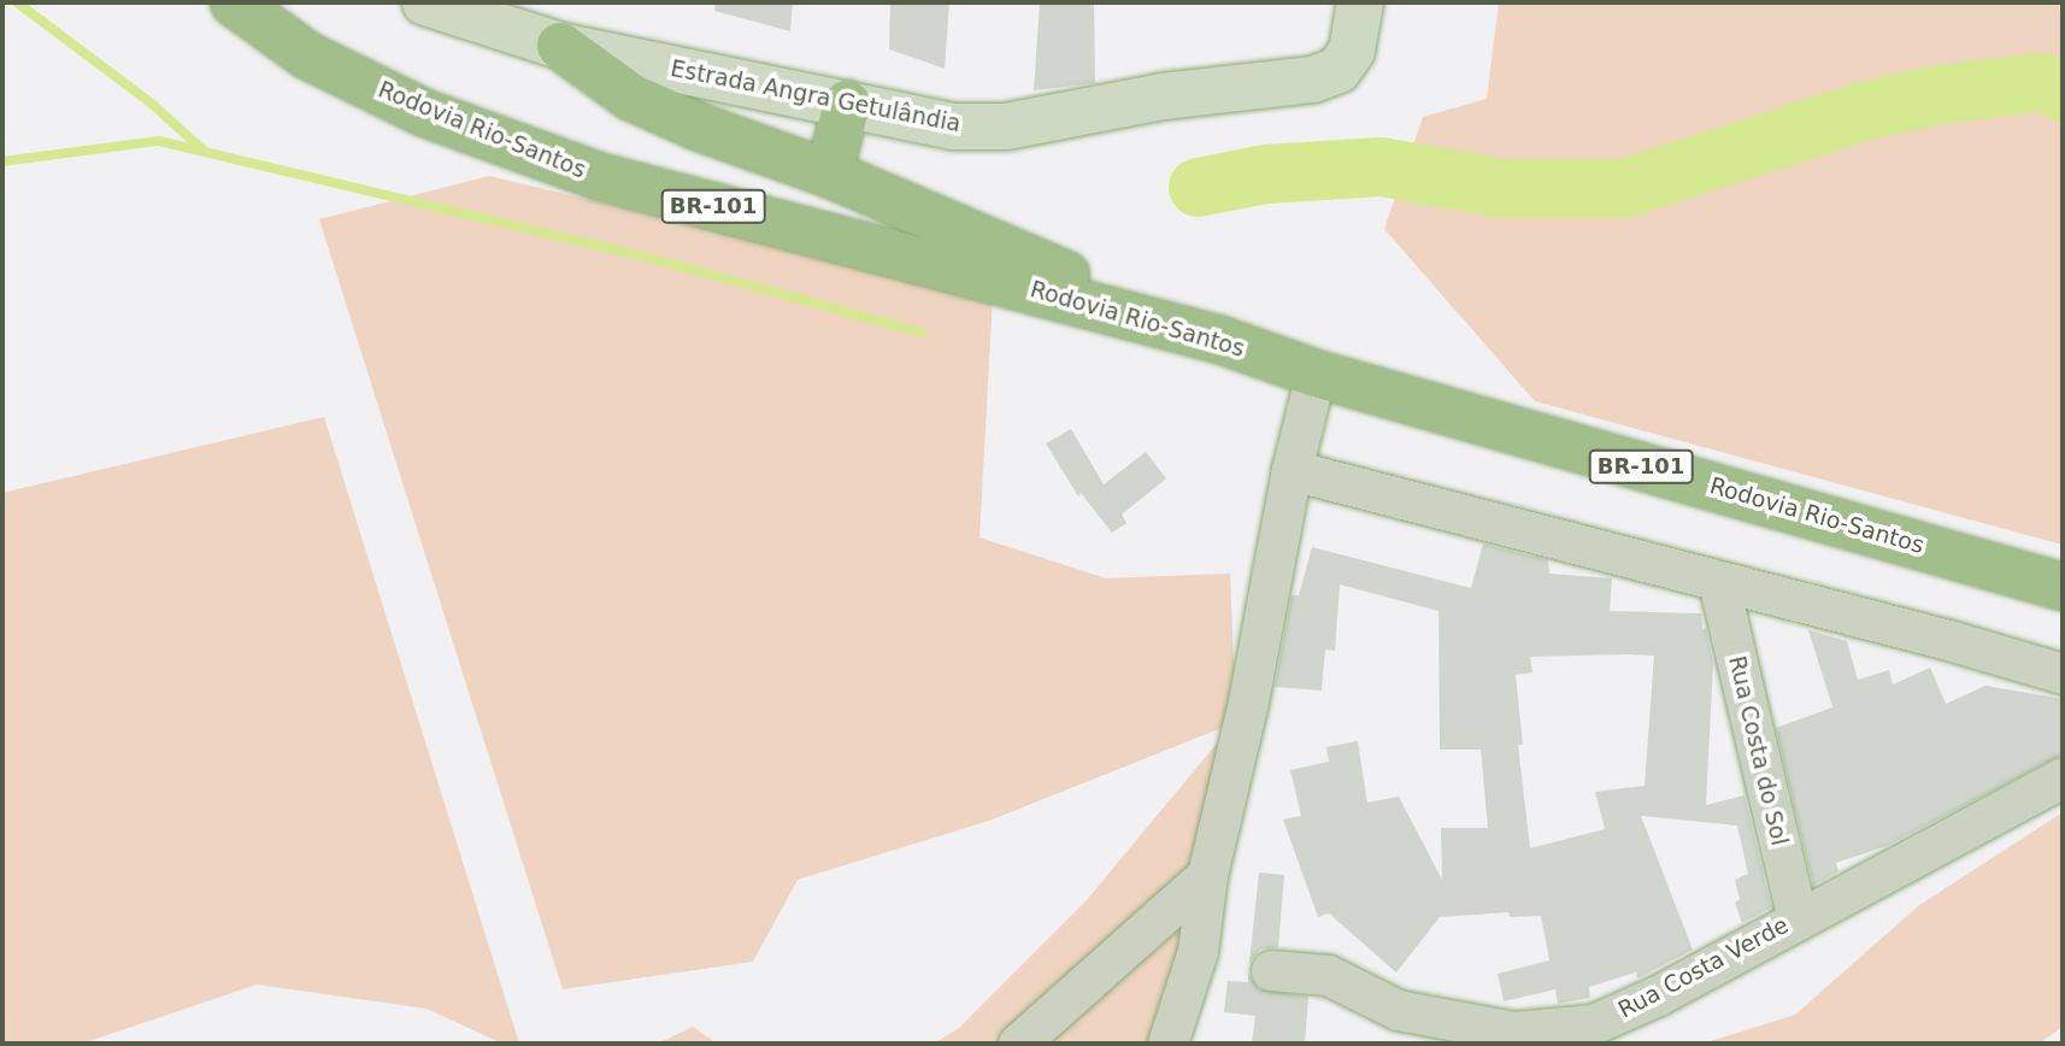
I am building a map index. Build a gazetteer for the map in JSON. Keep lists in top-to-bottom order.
{
  "streets": {
    "highway": ["Rodovia Rio-Santos", "BR-101"],
    "street": ["Estrada Angra Getulândia", "Rua Costa do Sol", "Rua Costa Verde"]
  },
  "crossings": [
    ["Rua Costa do Sol", "Rua Costa Verde"]
  ]
}
